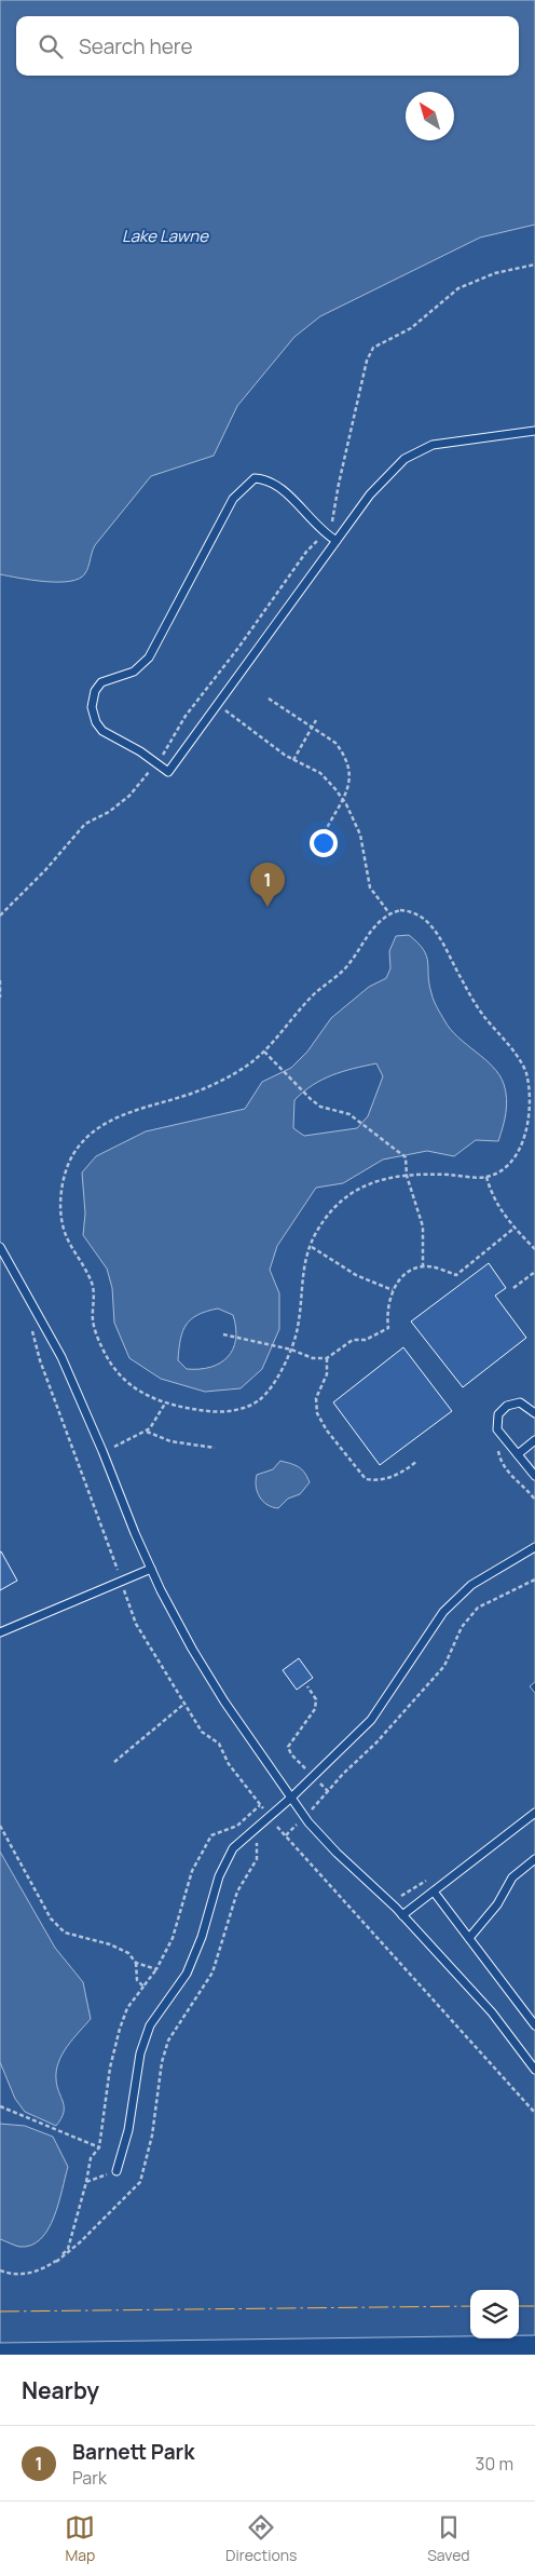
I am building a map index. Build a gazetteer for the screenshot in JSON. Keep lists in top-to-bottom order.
{
  "water": ["Lake Lawne"],
  "north": "top left",
  "page": {
    "search": "Search here",
    "pins": "1",
    "heading": "Nearby",
    "list": [
      {
        "mark": "1",
        "name": "Barnett Park",
        "note": "Park",
        "value": "30 m"
      }
    ],
    "nav": ["Map", "Directions", "Saved"]
  }
}
